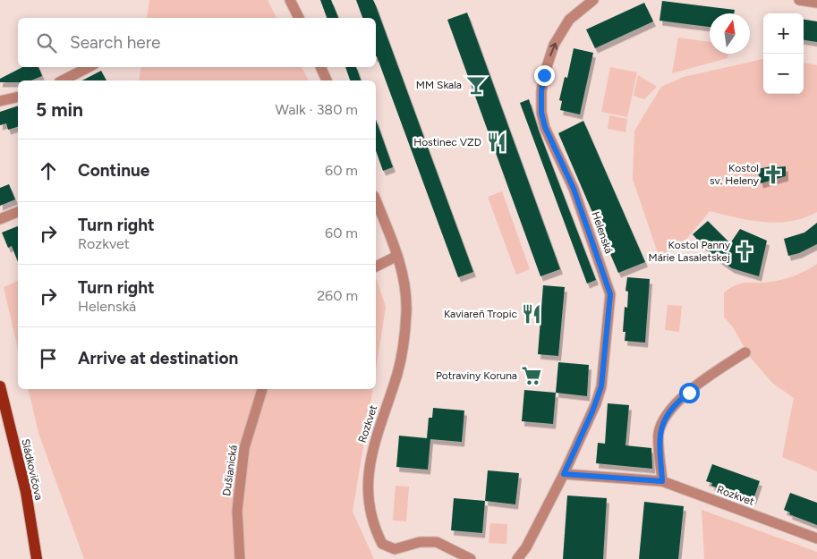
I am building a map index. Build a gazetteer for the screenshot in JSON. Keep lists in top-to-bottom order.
{
  "streets": {
    "main road": ["Sládkovičova"],
    "street": ["Helenská", "Rozkvet", "Dušianická"]
  },
  "crossings": [
    ["Helenská", "Rozkvet"]
  ],
  "one_way": ["Helenská"],
  "places": {
    "bar": ["MM Skala"],
    "restaurant": ["Hostinec VZD", "Kaviareň Tropic"],
    "church": ["Kostol sv. Heleny", "Kostol Panny Márie Lasaletskej"],
    "supermarket": ["Potraviny Koruna"]
  },
  "north": "top",
  "page": {
    "map_buttons": ["+", "−"],
    "search": "Search here",
    "heading": ["5 min", "Walk · 380 m"],
    "list": [
      ["Continue", "60 m"],
      ["Turn right", "Rozkvet", "60 m"],
      ["Turn right", "Helenská", "260 m"],
      "Arrive at destination"
    ]
  }
}
